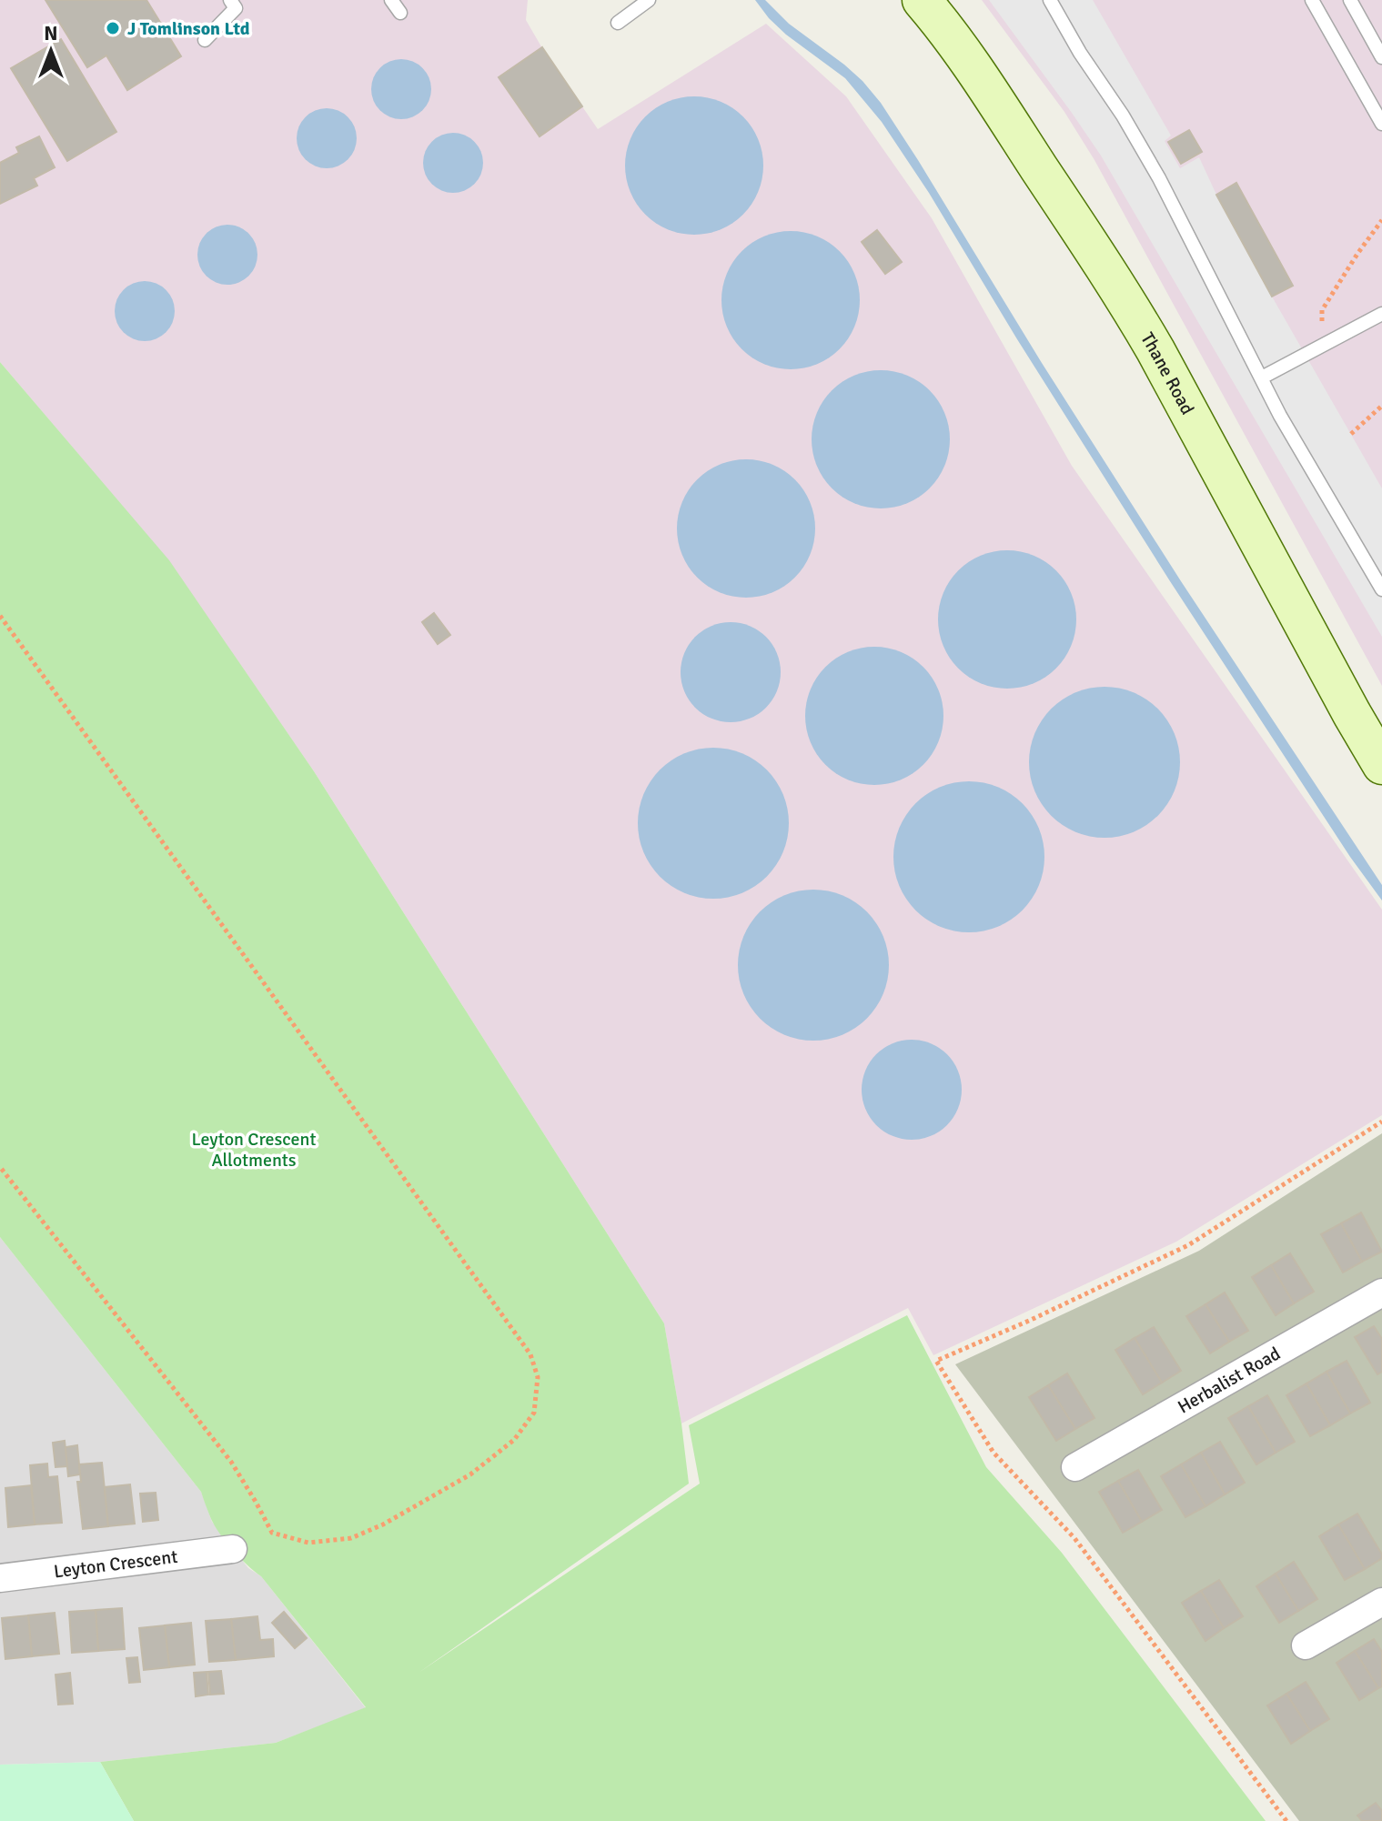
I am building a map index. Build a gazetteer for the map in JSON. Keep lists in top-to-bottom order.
{
  "streets": {
    "street": ["Thane Road", "Herbalist Road", "Leyton Crescent"]
  },
  "parks": ["Leyton Crescent Allotments"],
  "places": ["J Tomlinson Ltd"],
  "north": "top"
}
